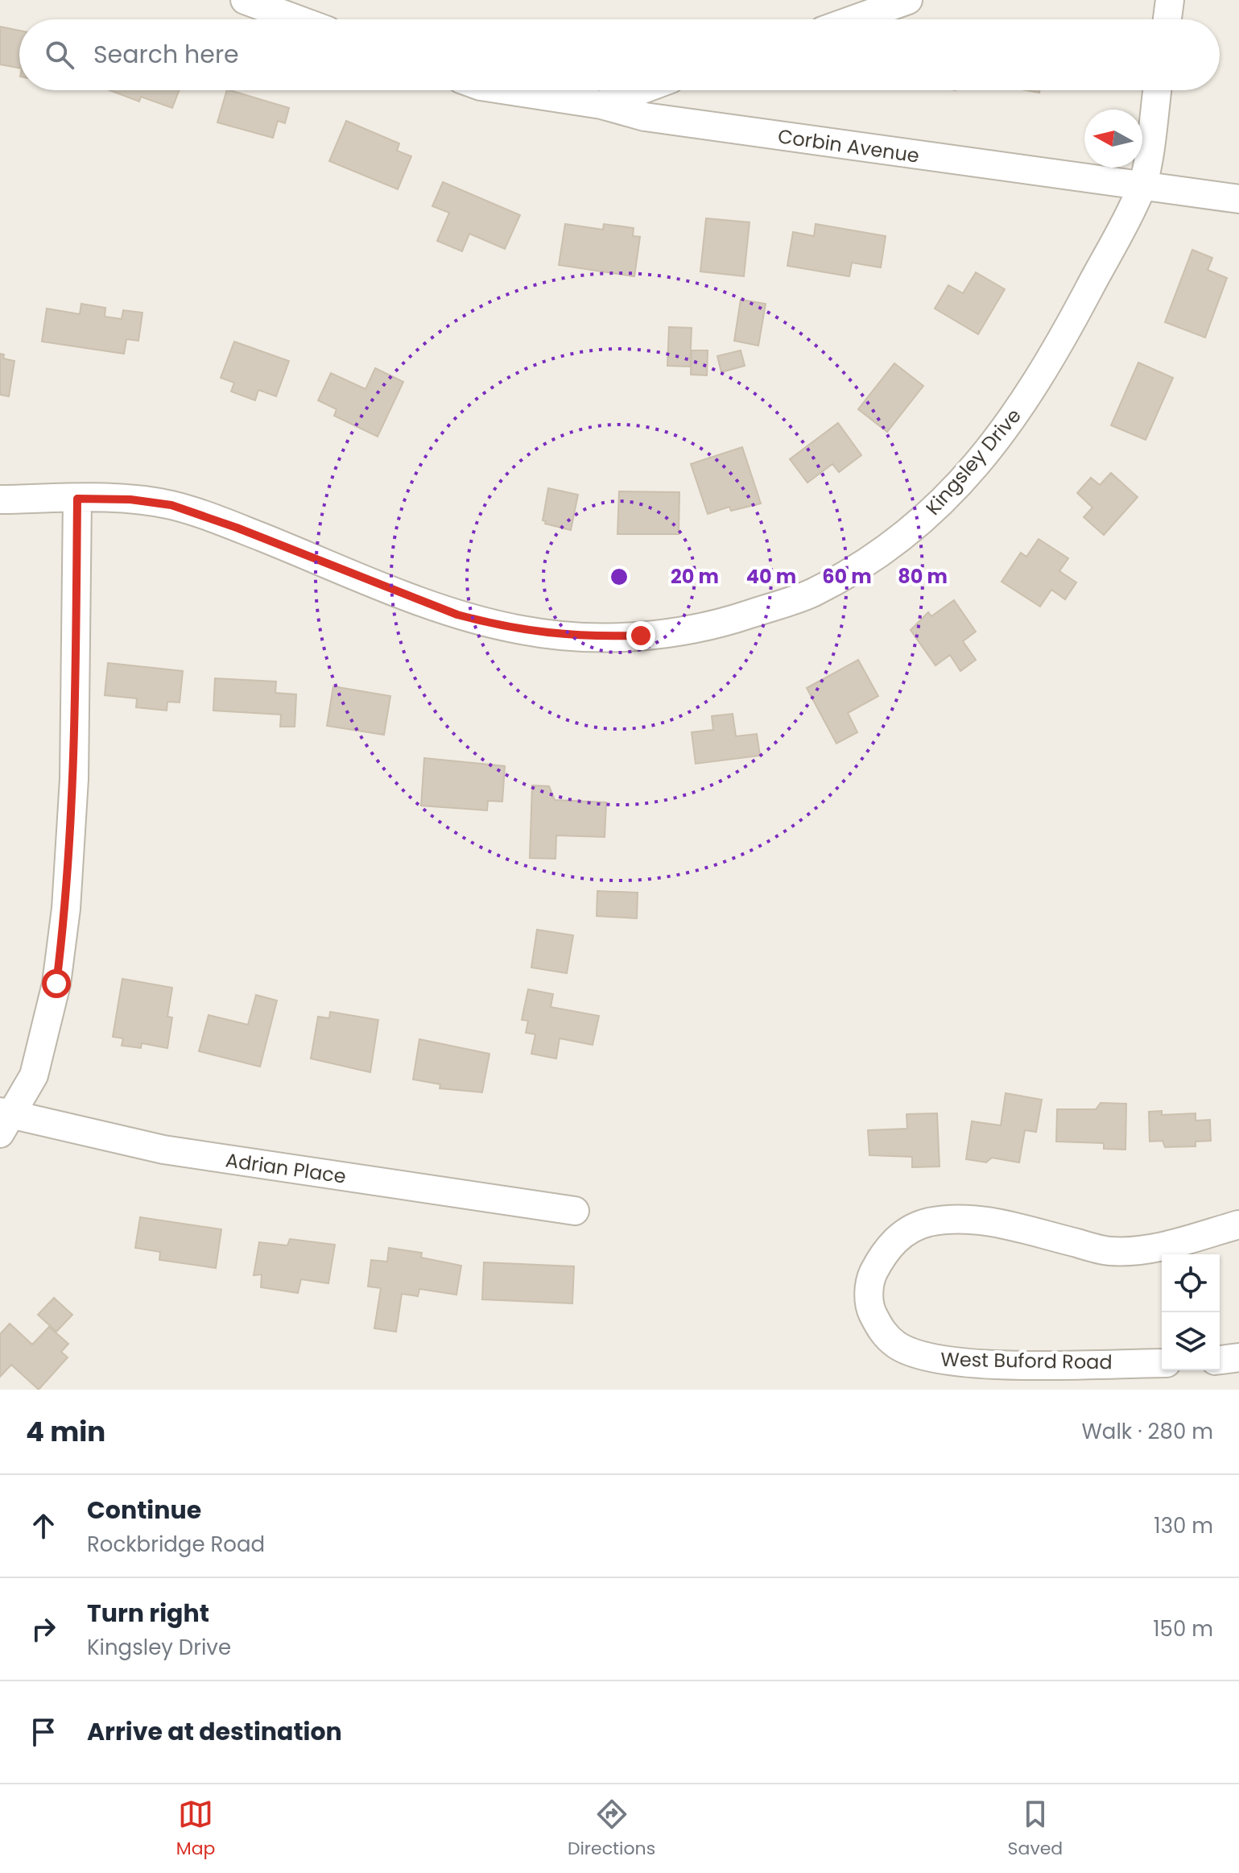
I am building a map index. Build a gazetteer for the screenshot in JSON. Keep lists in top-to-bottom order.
{
  "streets": {
    "street": [
      "Corbin Avenue",
      "Kingsley Drive",
      "Adrian Place",
      "West Buford Road"
    ]
  },
  "crossings": [
    ["Corbin Avenue", "Kingsley Drive"]
  ],
  "north": "left",
  "page": {
    "search": "Search here",
    "heading": ["4 min", "Walk · 280 m"],
    "list": [
      ["Continue", "Rockbridge Road", "130 m"],
      ["Turn right", "Kingsley Drive", "150 m"],
      "Arrive at destination"
    ],
    "nav": ["Map", "Directions", "Saved"]
  },
  "rings": [
    "20 m",
    "40 m",
    "60 m",
    "80 m"
  ]
}
